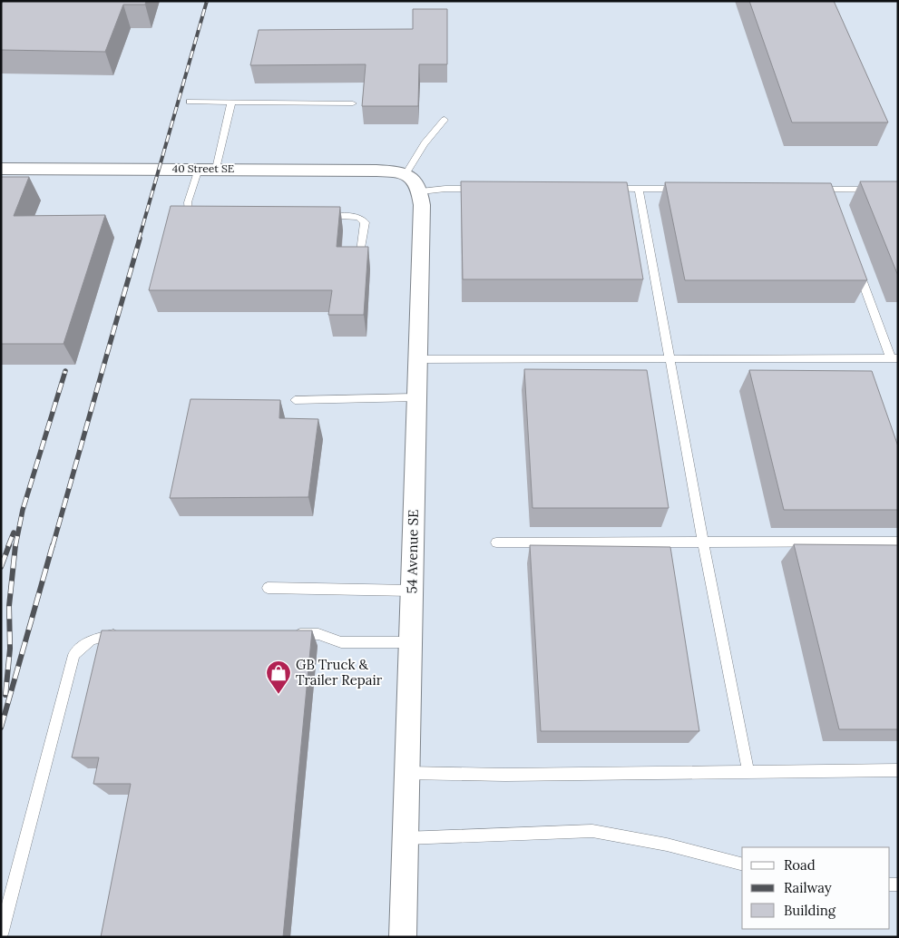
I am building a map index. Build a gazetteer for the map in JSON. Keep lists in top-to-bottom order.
{
  "streets": {
    "street": ["40 Street SE", "54 Avenue SE"]
  },
  "places": {
    "shop": ["GB Truck & Trailer Repair"]
  },
  "legend": ["Road", "Railway", "Building"]
}
